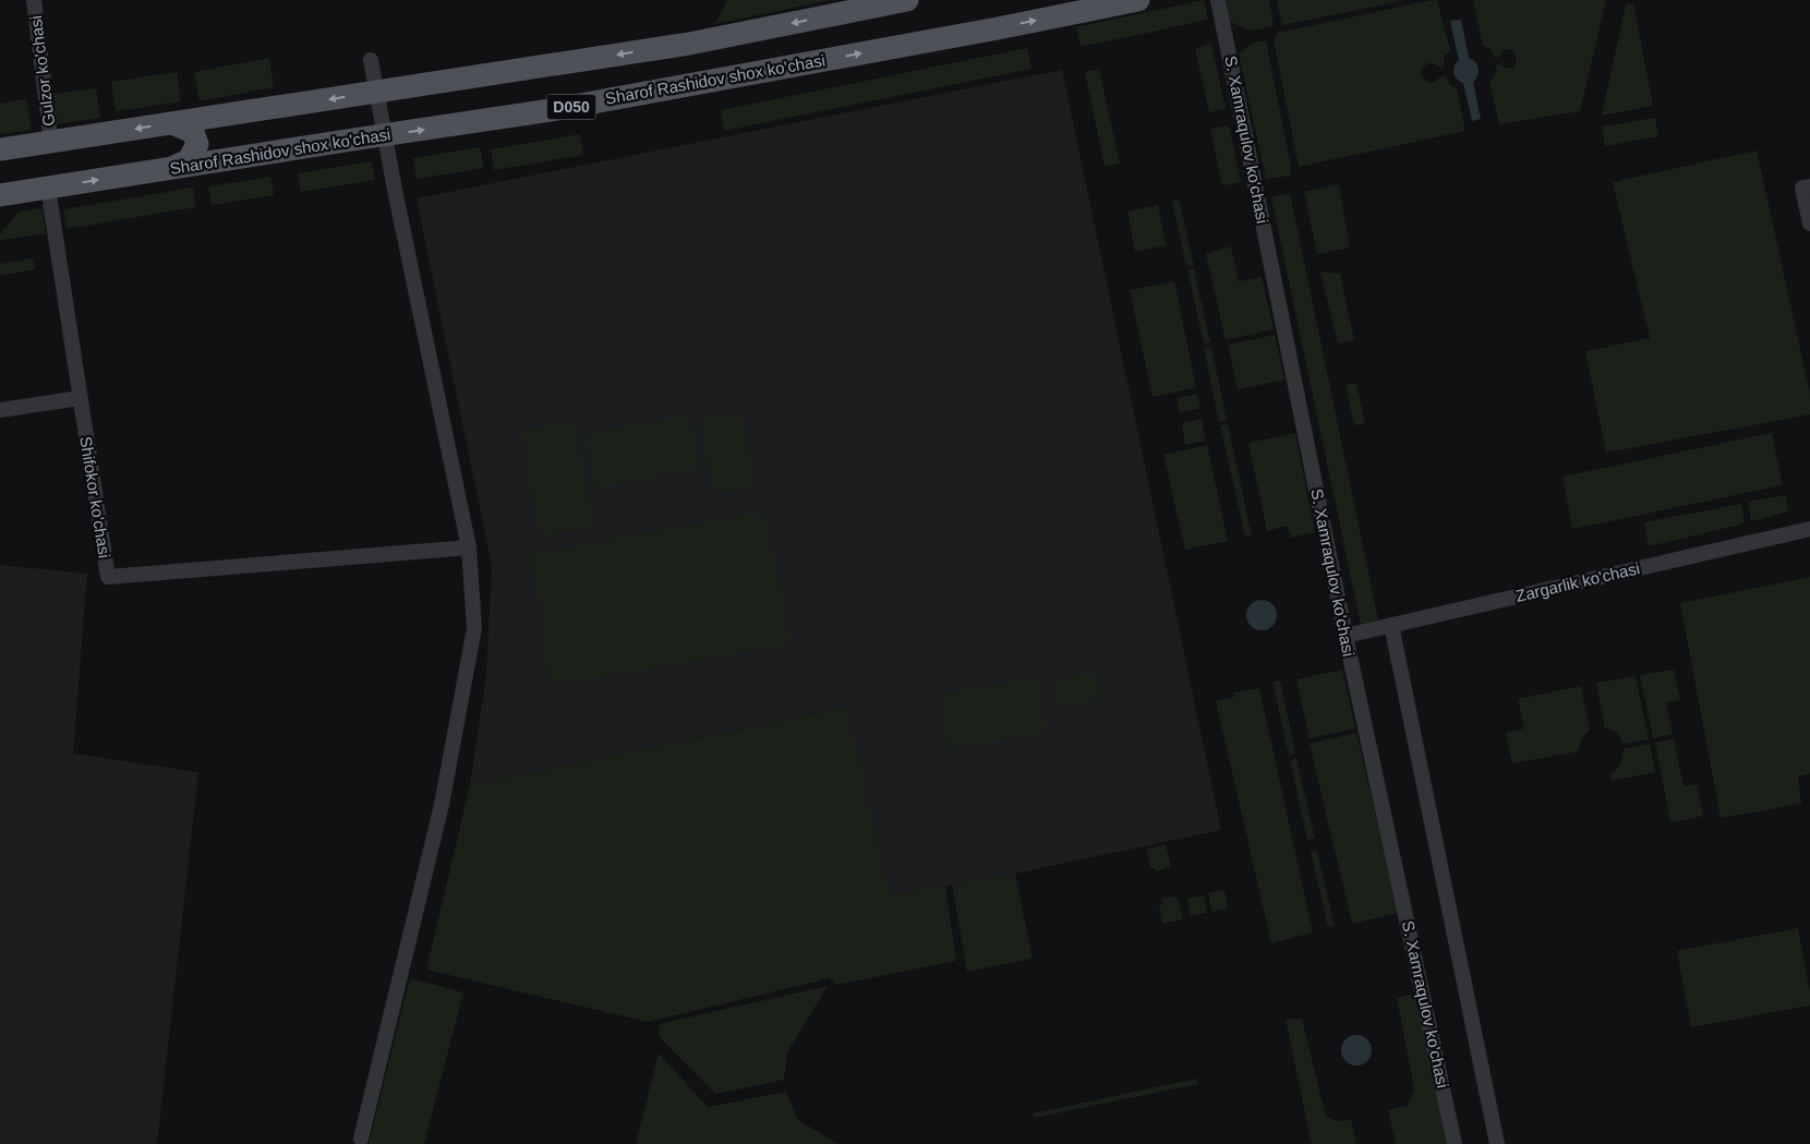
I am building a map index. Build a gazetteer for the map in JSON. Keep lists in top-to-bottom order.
{
  "streets": {
    "main road": ["Sharof Rashidov shox ko'chasi", "D050"],
    "street": [
      "Gulzor ko'chasi",
      "S. Xamraqulov ko'chasi",
      "Shifokor ko'chasi",
      "Zargarlik ko'chasi"
    ]
  },
  "crossings": [
    ["Sharof Rashidov shox ko'chasi", "Shifokor ko'chasi"],
    ["S. Xamraqulov ko'chasi", "Zargarlik ko'chasi"]
  ]
}
